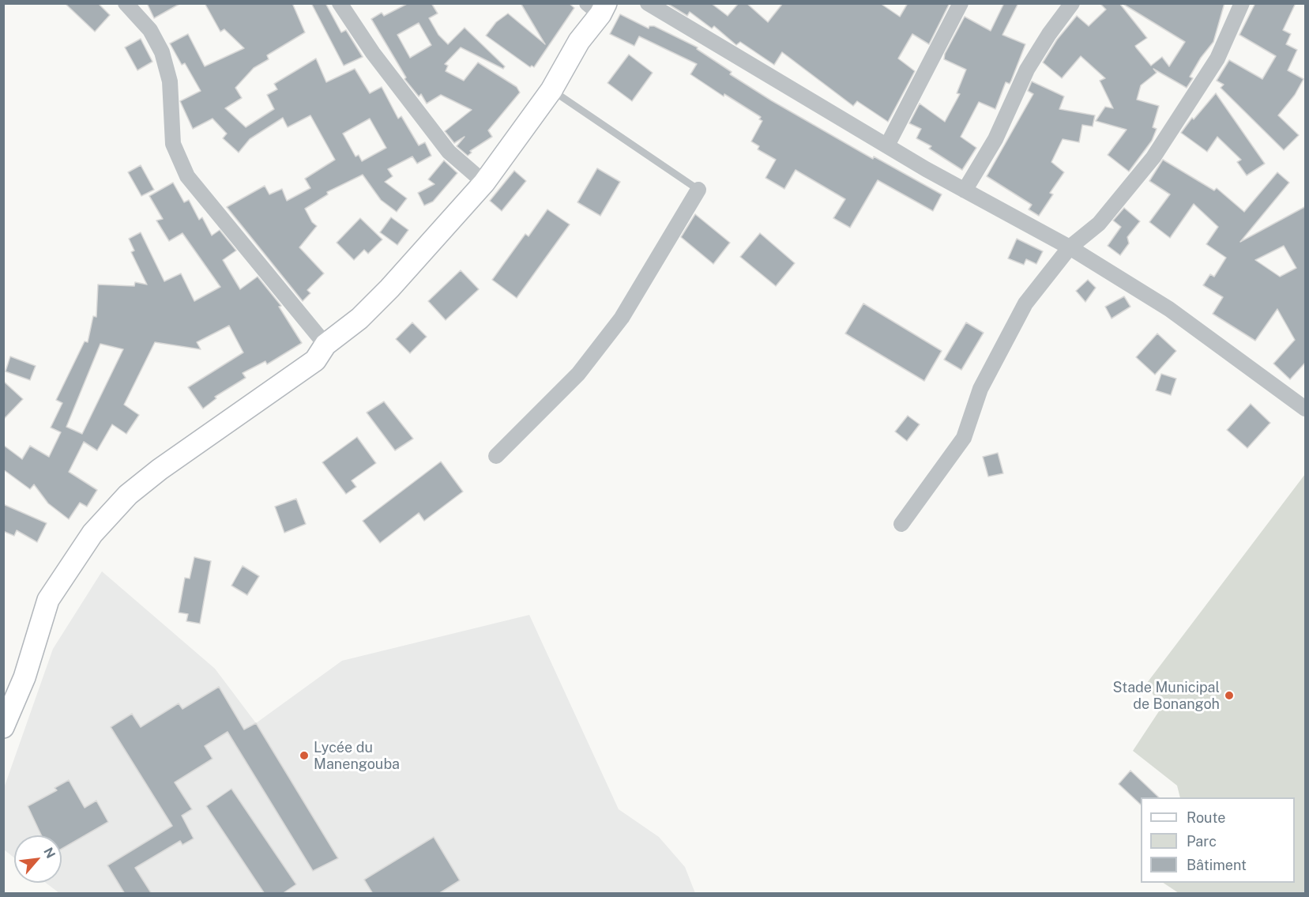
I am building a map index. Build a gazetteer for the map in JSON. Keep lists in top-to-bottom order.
{
  "places": ["Stade Municipal de Bonangoh", "Lycée du Manengouba"],
  "legend": ["Route", "Parc", "Bâtiment"],
  "north": "top right"
}
